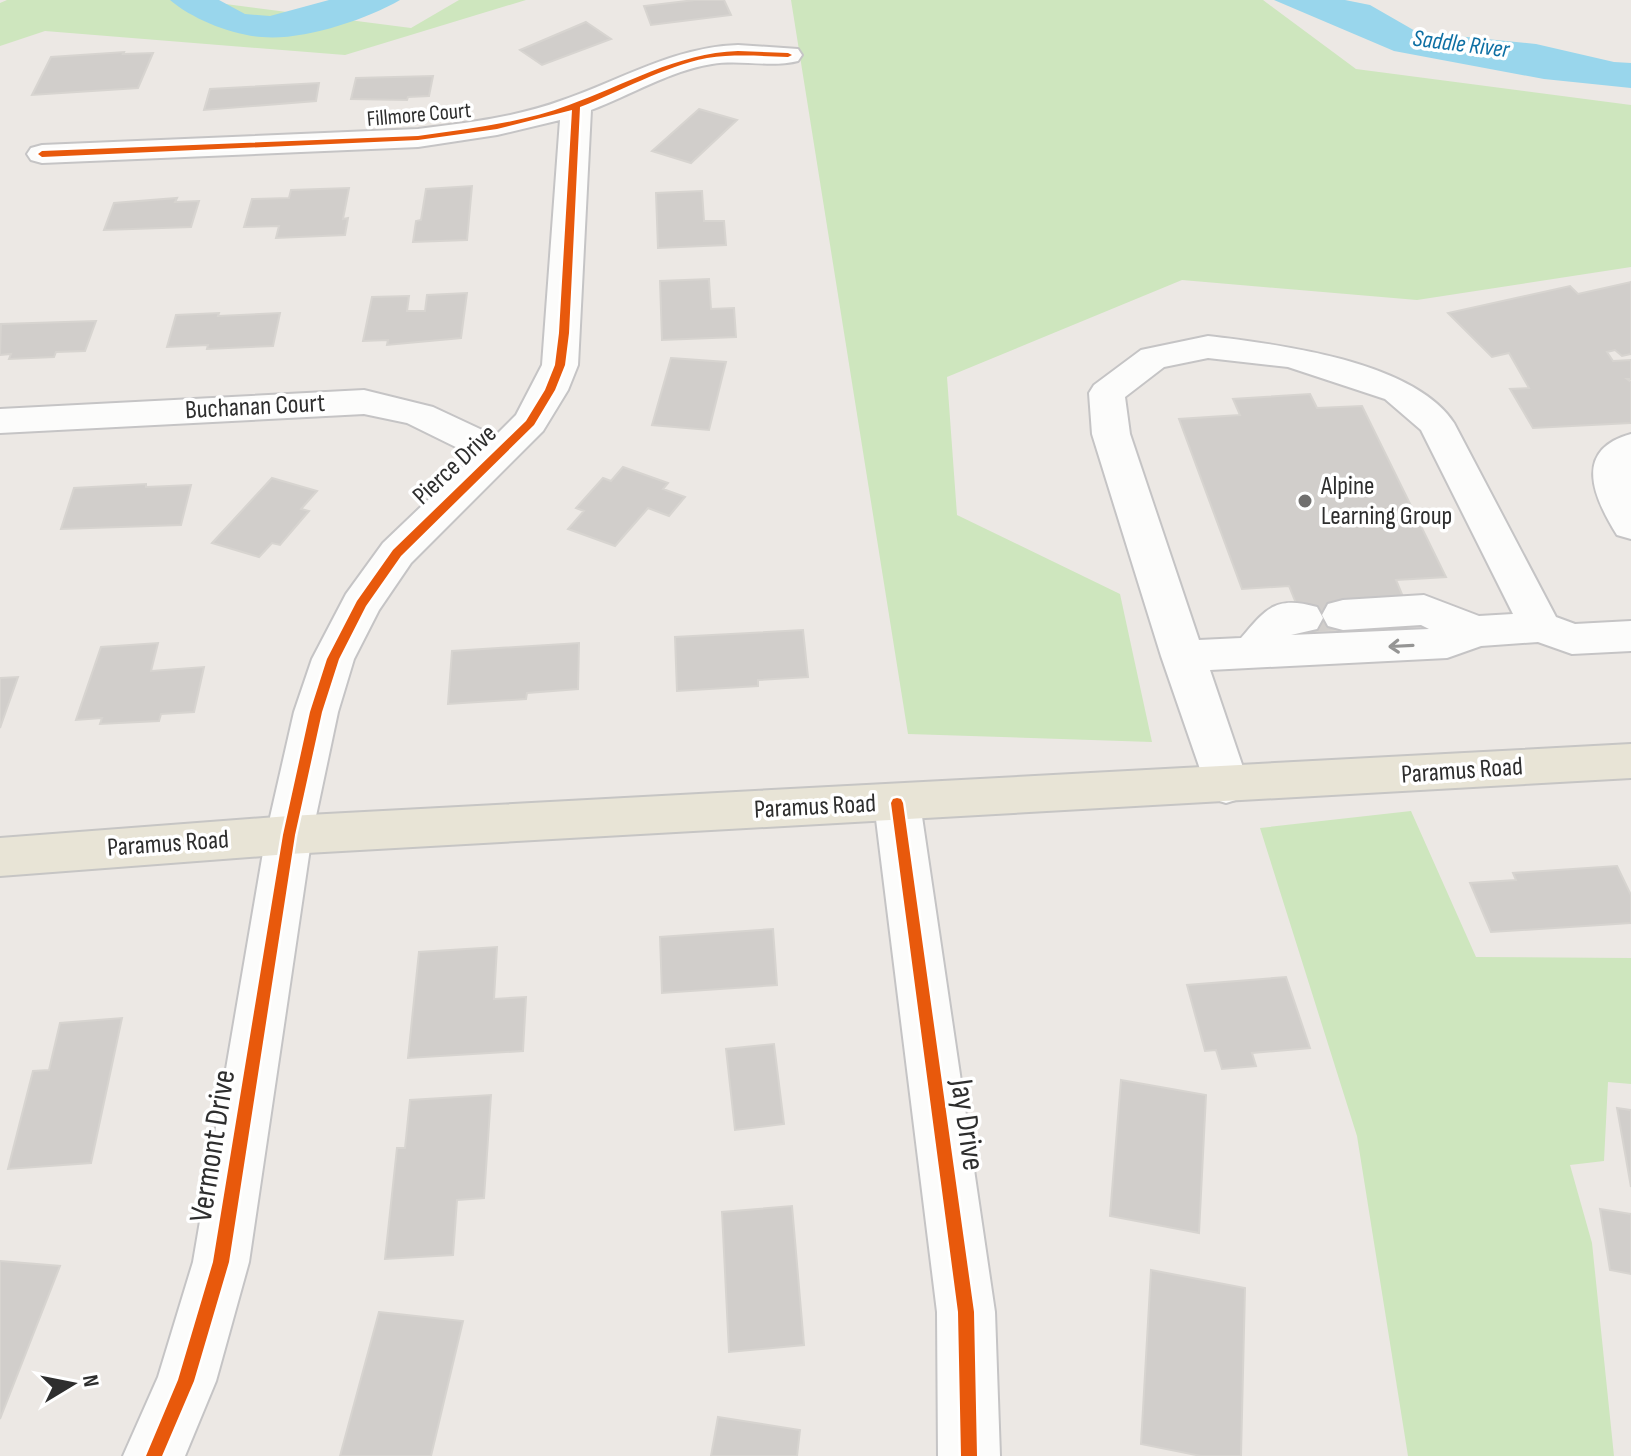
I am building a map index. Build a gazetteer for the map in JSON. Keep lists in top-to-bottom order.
{
  "streets": {
    "main road": ["Paramus Road"],
    "street": [
      "Fillmore Court",
      "Buchanan Court",
      "Pierce Drive",
      "Jay Drive",
      "Vermont Drive"
    ]
  },
  "crossings": [
    ["Fillmore Court", "Pierce Drive"],
    ["Buchanan Court", "Pierce Drive"],
    ["Pierce Drive", "Paramus Road"],
    ["Pierce Drive", "Vermont Drive"],
    ["Paramus Road", "Jay Drive"],
    ["Paramus Road", "Vermont Drive"]
  ],
  "water": ["Saddle River"],
  "places": ["Alpine Learning Group"],
  "north": "right"
}
